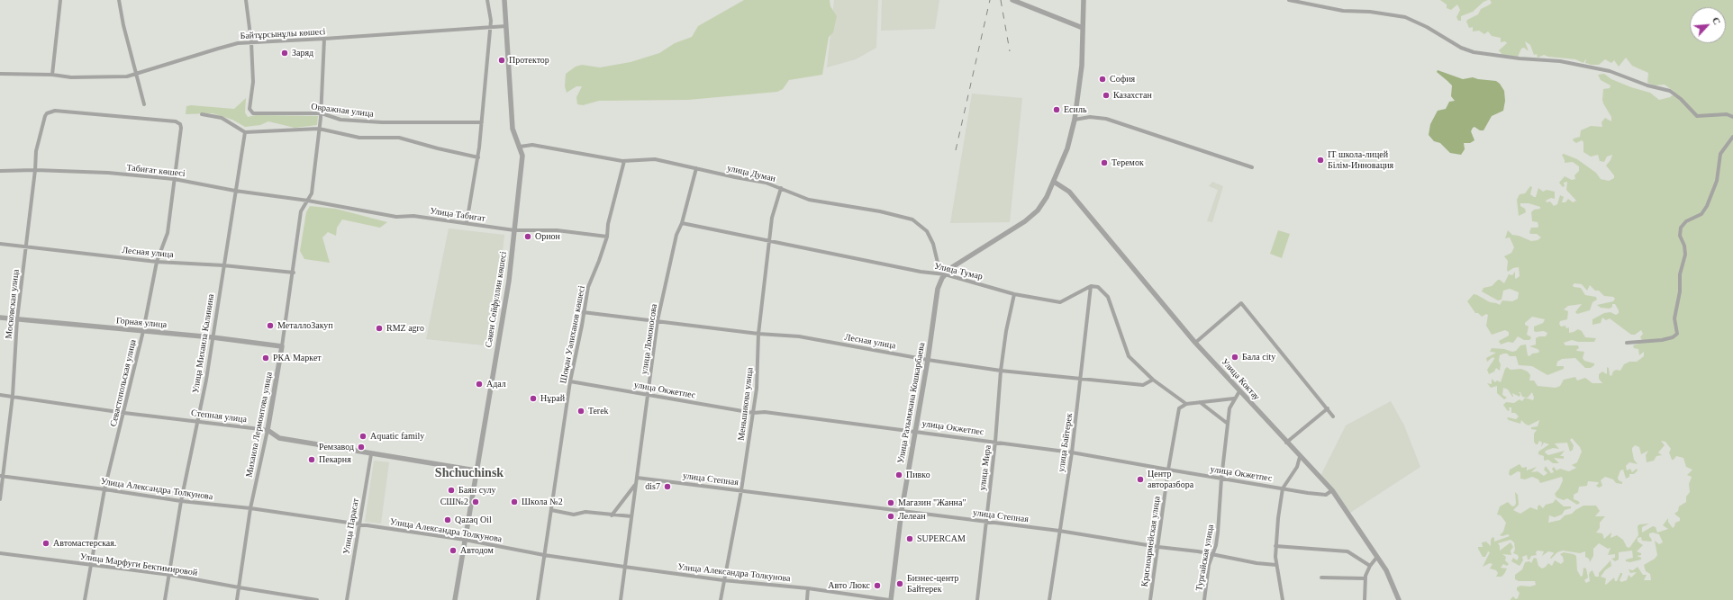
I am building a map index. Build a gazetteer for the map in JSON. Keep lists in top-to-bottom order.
{
  "streets": {
    "street": [
      "Байтұрсынұлы көшесі",
      "Овражная улица",
      "Табиғат көшесі",
      "улица Думан",
      "Улица Табигат",
      "Лесная улица",
      "Улица Тумар",
      "Сәкен Сейфуллин көшесі",
      "Московская улица",
      "Горная улица",
      "Шоқан Уәлиханов көшесі",
      "улица Ломоносова",
      "Улица Михаила Калинина",
      "Улица Коктау",
      "Севастопольская улица",
      "улица Окжетпес",
      "Улица Рахымжана Кошкарбаева",
      "Меньшикова улица",
      "Степная улица",
      "Михаила Лермонтова улица",
      "улица Байтерек",
      "улица Мира",
      "улица Степная",
      "Улица Александра Толкунова",
      "Улица Парасат",
      "Красноармейская улица",
      "Тургайская улица",
      "Улица Марфуги Бектимировой"
    ]
  },
  "crossings": [
    ["Байтұрсынұлы көшесі", "Овражная улица"],
    ["Байтұрсынұлы көшесі", "Сәкен Сейфуллин көшесі"],
    ["Байтұрсынұлы көшесі", "Михаила Лермонтова улица"],
    ["Овражная улица", "Михаила Лермонтова улица"],
    ["Табиғат көшесі", "Улица Табигат"],
    ["Табиғат көшесі", "Московская улица"],
    ["Табиғат көшесі", "Улица Михаила Калинина"],
    ["Табиғат көшесі", "Севастопольская улица"],
    ["Табиғат көшесі", "Михаила Лермонтова улица"],
    ["улица Думан", "Улица Тумар"],
    ["улица Думан", "Сәкен Сейфуллин көшесі"],
    ["улица Думан", "Шоқан Уәлиханов көшесі"],
    ["улица Думан", "улица Ломоносова"],
    ["улица Думан", "Улица Рахымжана Кошкарбаева"],
    ["улица Думан", "Меньшикова улица"],
    ["Улица Табигат", "Сәкен Сейфуллин көшесі"],
    ["Улица Табигат", "Шоқан Уәлиханов көшесі"],
    ["Улица Табигат", "Михаила Лермонтова улица"],
    ["Лесная улица", "Московская улица"],
    ["Лесная улица", "Шоқан Уәлиханов көшесі"],
    ["Лесная улица", "улица Ломоносова"],
    ["Лесная улица", "Улица Михаила Калинина"],
    ["Лесная улица", "Севастопольская улица"],
    ["Лесная улица", "Улица Рахымжана Кошкарбаева"],
    ["Лесная улица", "Меньшикова улица"],
    ["Лесная улица", "Михаила Лермонтова улица"],
    ["Лесная улица", "улица Байтерек"],
    ["Лесная улица", "улица Мира"],
    ["Улица Тумар", "улица Ломоносова"],
    ["Улица Тумар", "Улица Рахымжана Кошкарбаева"],
    ["Улица Тумар", "Меньшикова улица"],
    ["Улица Тумар", "улица Байтерек"],
    ["Улица Тумар", "улица Мира"],
    ["Сәкен Сейфуллин көшесі", "Степная улица"],
    ["Сәкен Сейфуллин көшесі", "Улица Александра Толкунова"],
    ["Московская улица", "Горная улица"],
    ["Московская улица", "Севастопольская улица"],
    ["Московская улица", "Степная улица"],
    ["Московская улица", "Улица Александра Толкунова"],
    ["Горная улица", "Улица Михаила Калинина"],
    ["Горная улица", "Севастопольская улица"],
    ["Горная улица", "Михаила Лермонтова улица"],
    ["Шоқан Уәлиханов көшесі", "улица Окжетпес"],
    ["Шоқан Уәлиханов көшесі", "Улица Александра Толкунова"],
    ["улица Ломоносова", "улица Окжетпес"],
    ["улица Ломоносова", "улица Степная"],
    ["улица Ломоносова", "Улица Александра Толкунова"],
    ["Улица Михаила Калинина", "Степная улица"],
    ["Улица Михаила Калинина", "Улица Александра Толкунова"],
    ["Улица Михаила Калинина", "Улица Марфуги Бектимировой"],
    ["Улица Коктау", "улица Окжетпес"],
    ["Улица Коктау", "Тургайская улица"],
    ["Севастопольская улица", "Степная улица"],
    ["Севастопольская улица", "Улица Александра Толкунова"],
    ["Севастопольская улица", "Улица Марфуги Бектимировой"],
    ["улица Окжетпес", "Улица Рахымжана Кошкарбаева"],
    ["улица Окжетпес", "Меньшикова улица"],
    ["улица Окжетпес", "улица Байтерек"],
    ["улица Окжетпес", "улица Мира"],
    ["улица Окжетпес", "Красноармейская улица"],
    ["улица Окжетпес", "Тургайская улица"],
    ["Улица Рахымжана Кошкарбаева", "улица Степная"],
    ["Улица Рахымжана Кошкарбаева", "Улица Александра Толкунова"],
    ["Меньшикова улица", "улица Степная"],
    ["Меньшикова улица", "Улица Александра Толкунова"],
    ["Степная улица", "Михаила Лермонтова улица"],
    ["Степная улица", "Улица Парасат"],
    ["Михаила Лермонтова улица", "Улица Александра Толкунова"],
    ["Михаила Лермонтова улица", "Улица Марфуги Бектимировой"],
    ["улица Байтерек", "улица Степная"],
    ["улица Мира", "улица Степная"],
    ["улица Степная", "Красноармейская улица"],
    ["улица Степная", "Тургайская улица"],
    ["Улица Александра Толкунова", "Улица Парасат"]
  ],
  "districts": ["Shchuchinsk"],
  "places": [
    "Заряд",
    "Протектор",
    "София",
    "Казахстан",
    "Есиль",
    "IT школа-лицей Білім-Инновация",
    "Теремок",
    "Орион",
    "МеталлоЗакуп",
    "RMZ agro",
    "Бала city",
    "РКА Маркет",
    "Адал",
    "Нұрай",
    "Terek",
    "Aquatic family",
    "Ремзавод",
    "Пекарня",
    "Пивко",
    "Центр авторазбора",
    "dis7",
    "Баян сулу",
    "СШ№2",
    "Школа №2",
    "Магазин \"Жанна\"",
    "Лелеан",
    "Qazaq Oil",
    "SUPERCAM",
    "Автомастерская.",
    "Автодом",
    "Бизнес-центр Байтерек",
    "Авто Люкс"
  ],
  "north": "top right"
}
